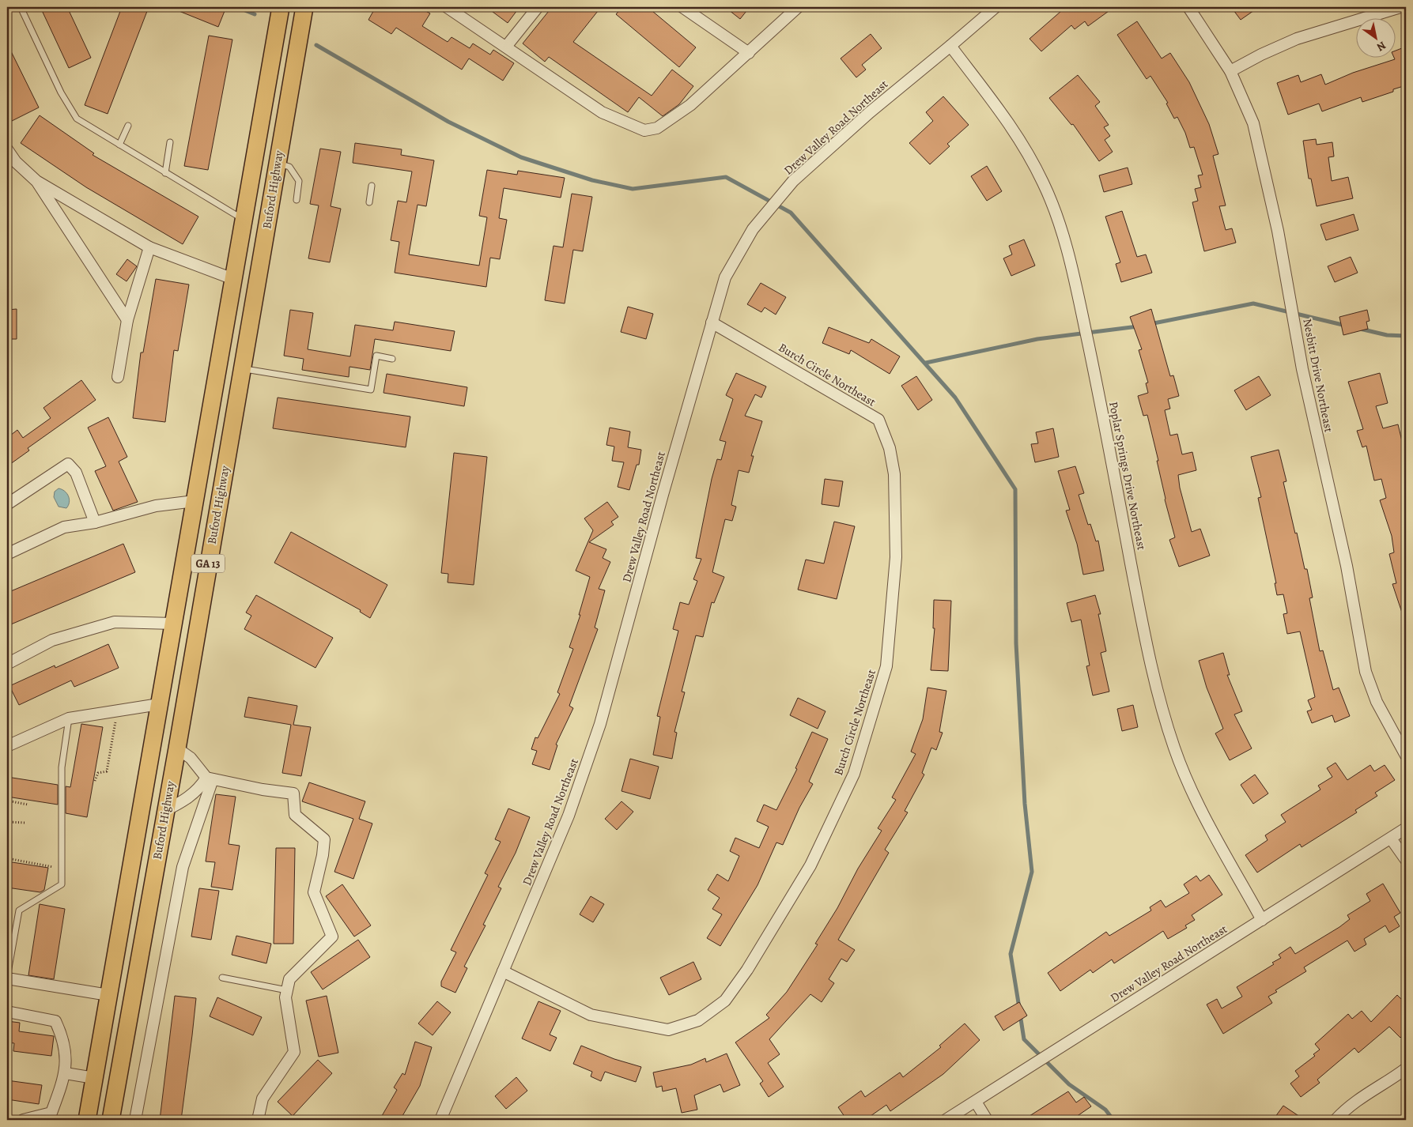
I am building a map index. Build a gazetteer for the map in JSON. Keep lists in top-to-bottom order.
{
  "streets": {
    "main road": ["Buford Highway", "GA 13"],
    "street": [
      "Drew Valley Road Northeast",
      "Burch Circle Northeast",
      "Nesbitt Drive Northeast",
      "Poplar Springs Drive Northeast"
    ]
  },
  "crossings": [
    ["Drew Valley Road Northeast", "Burch Circle Northeast"],
    ["Drew Valley Road Northeast", "Poplar Springs Drive Northeast"]
  ],
  "north": "bottom right"
}
